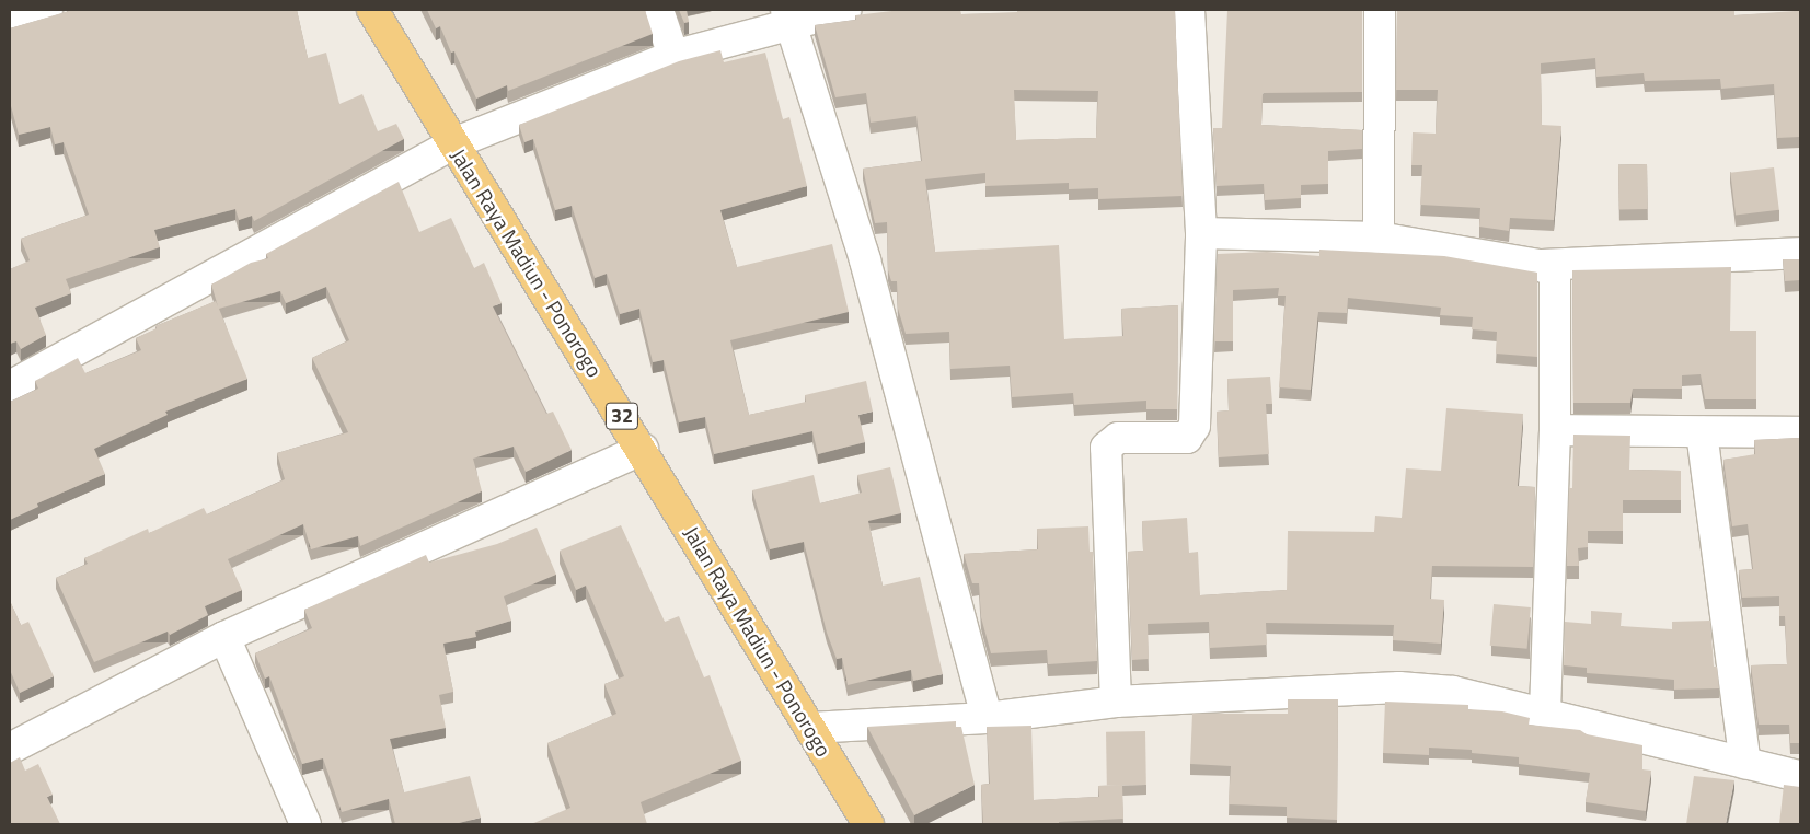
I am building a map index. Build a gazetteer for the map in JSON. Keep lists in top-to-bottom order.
{
  "streets": {
    "highway": ["Jalan Raya Madiun - Ponorogo", "32"]
  }
}
